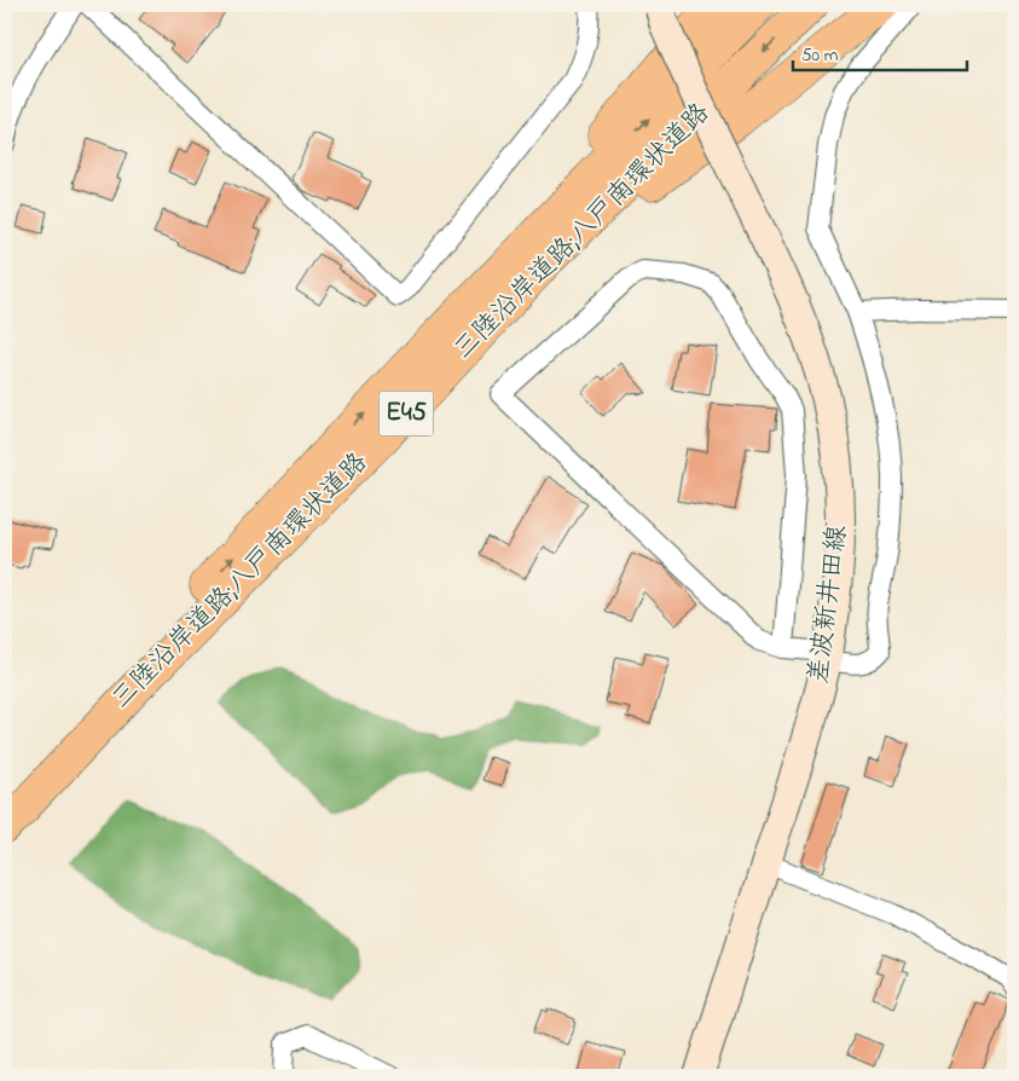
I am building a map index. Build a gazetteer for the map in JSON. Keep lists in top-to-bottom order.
{
  "streets": {
    "highway": ["三陸沿岸道路;八戸南環状道路", "E45"],
    "main road": ["差波新井田線"]
  },
  "scale_bar": "50 m"
}
